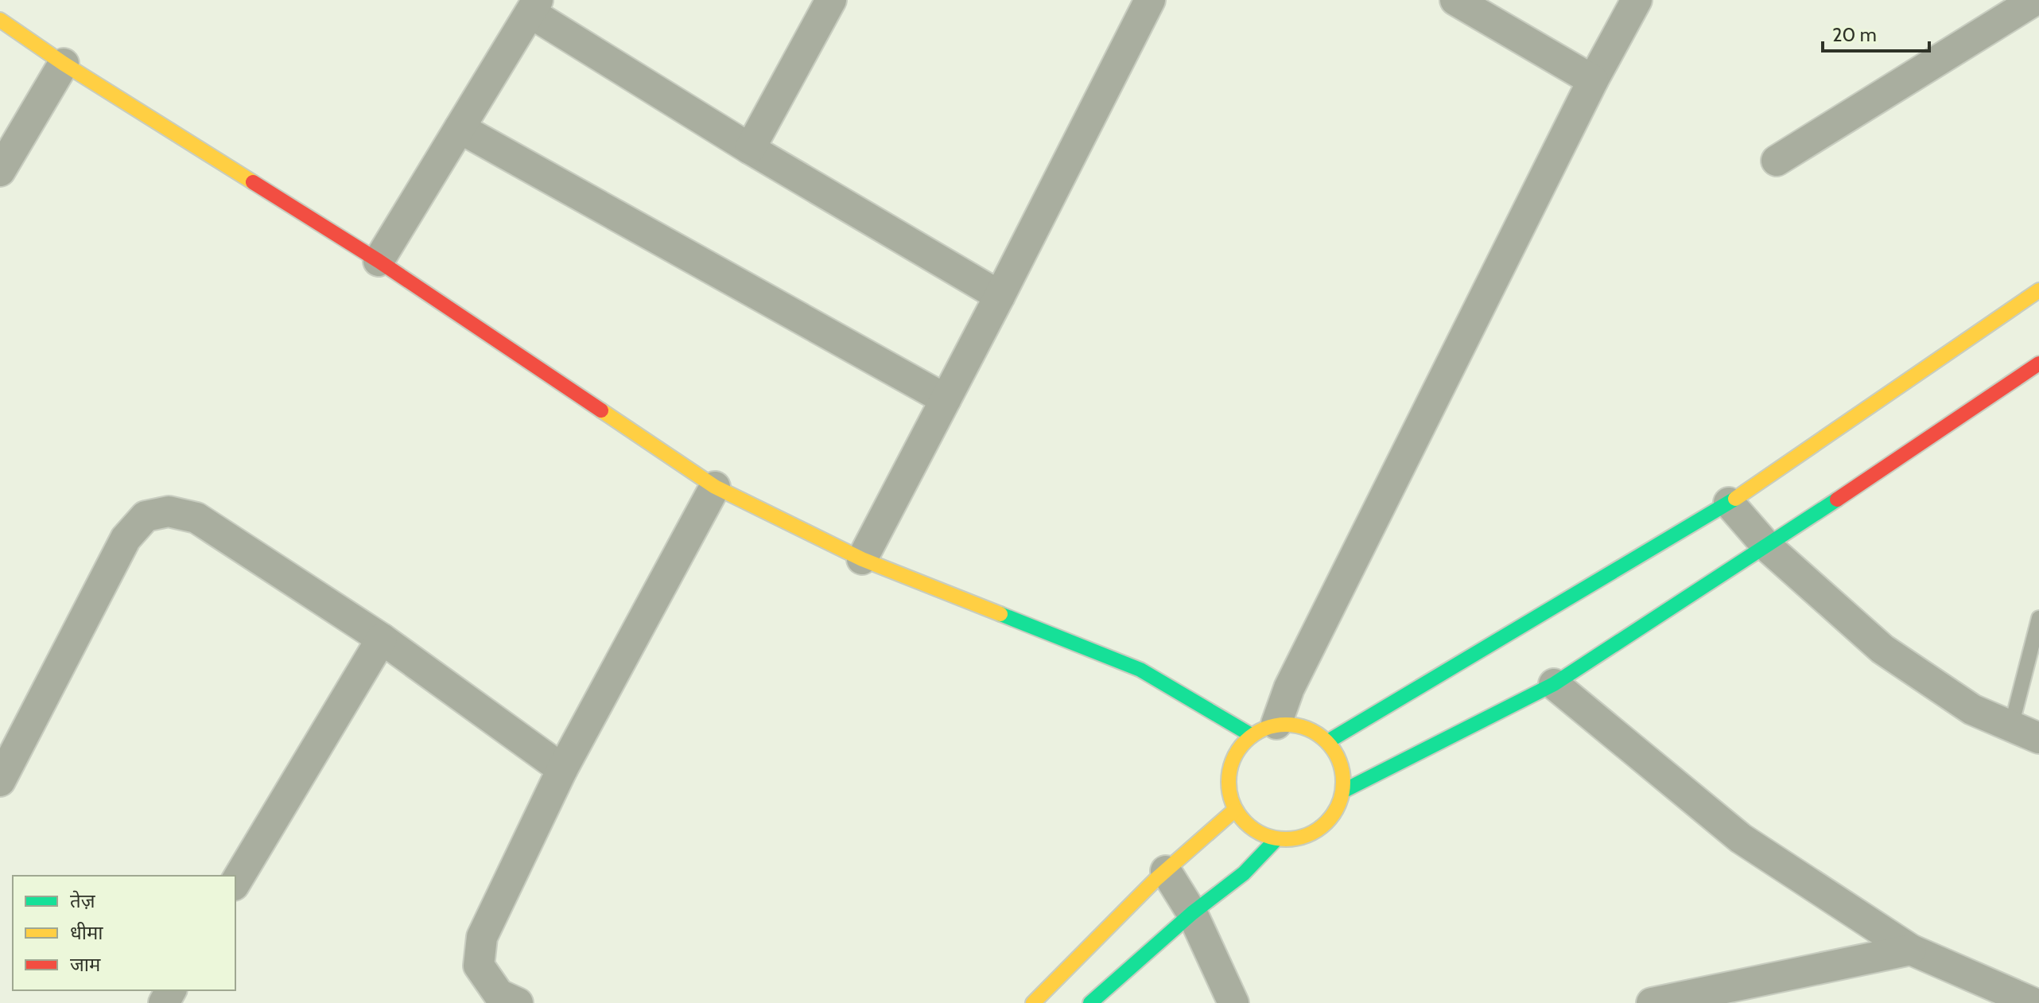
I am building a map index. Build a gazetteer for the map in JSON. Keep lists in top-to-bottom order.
{
  "legend": ["तेज़", "धीमा", "जाम"],
  "scale_bar": "20 m"
}
